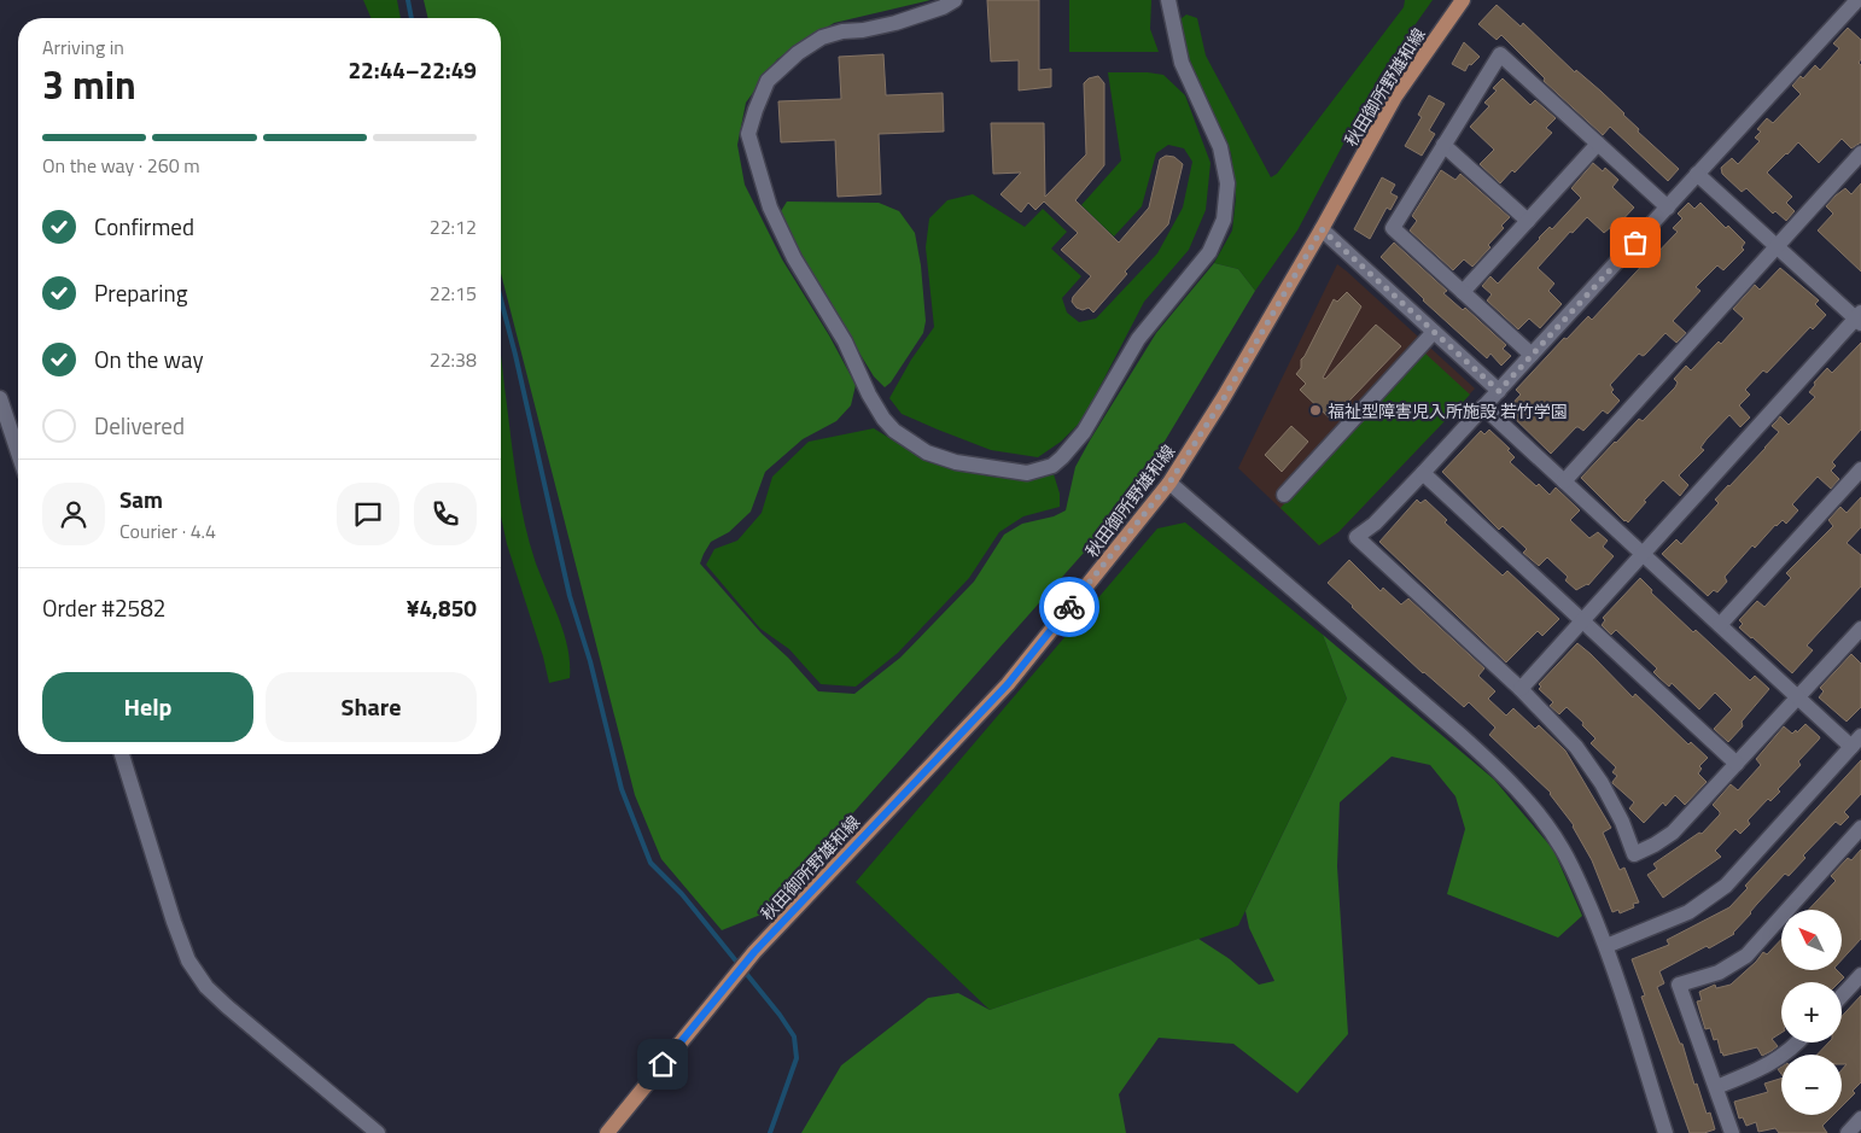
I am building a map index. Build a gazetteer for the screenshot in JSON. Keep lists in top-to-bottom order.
{
  "streets": {
    "main road": ["秋田御所野雄和線"]
  },
  "places": ["福祉型障害児入所施設 若竹学園"],
  "north": "top left",
  "page": {
    "heading": ["3 min", "Arriving in", "22:44–22:49"],
    "panel": [
      "Sam",
      "Courier · 4.4",
      "Order #2582",
      "¥4,850"
    ],
    "bar": "On the way · 260 m",
    "list": [
      ["Confirmed", "22:12"],
      ["Preparing", "22:15"],
      ["On the way", "22:38"],
      "Delivered"
    ],
    "buttons": ["Help", "Share"],
    "map_buttons": ["+", "−"]
  }
}
